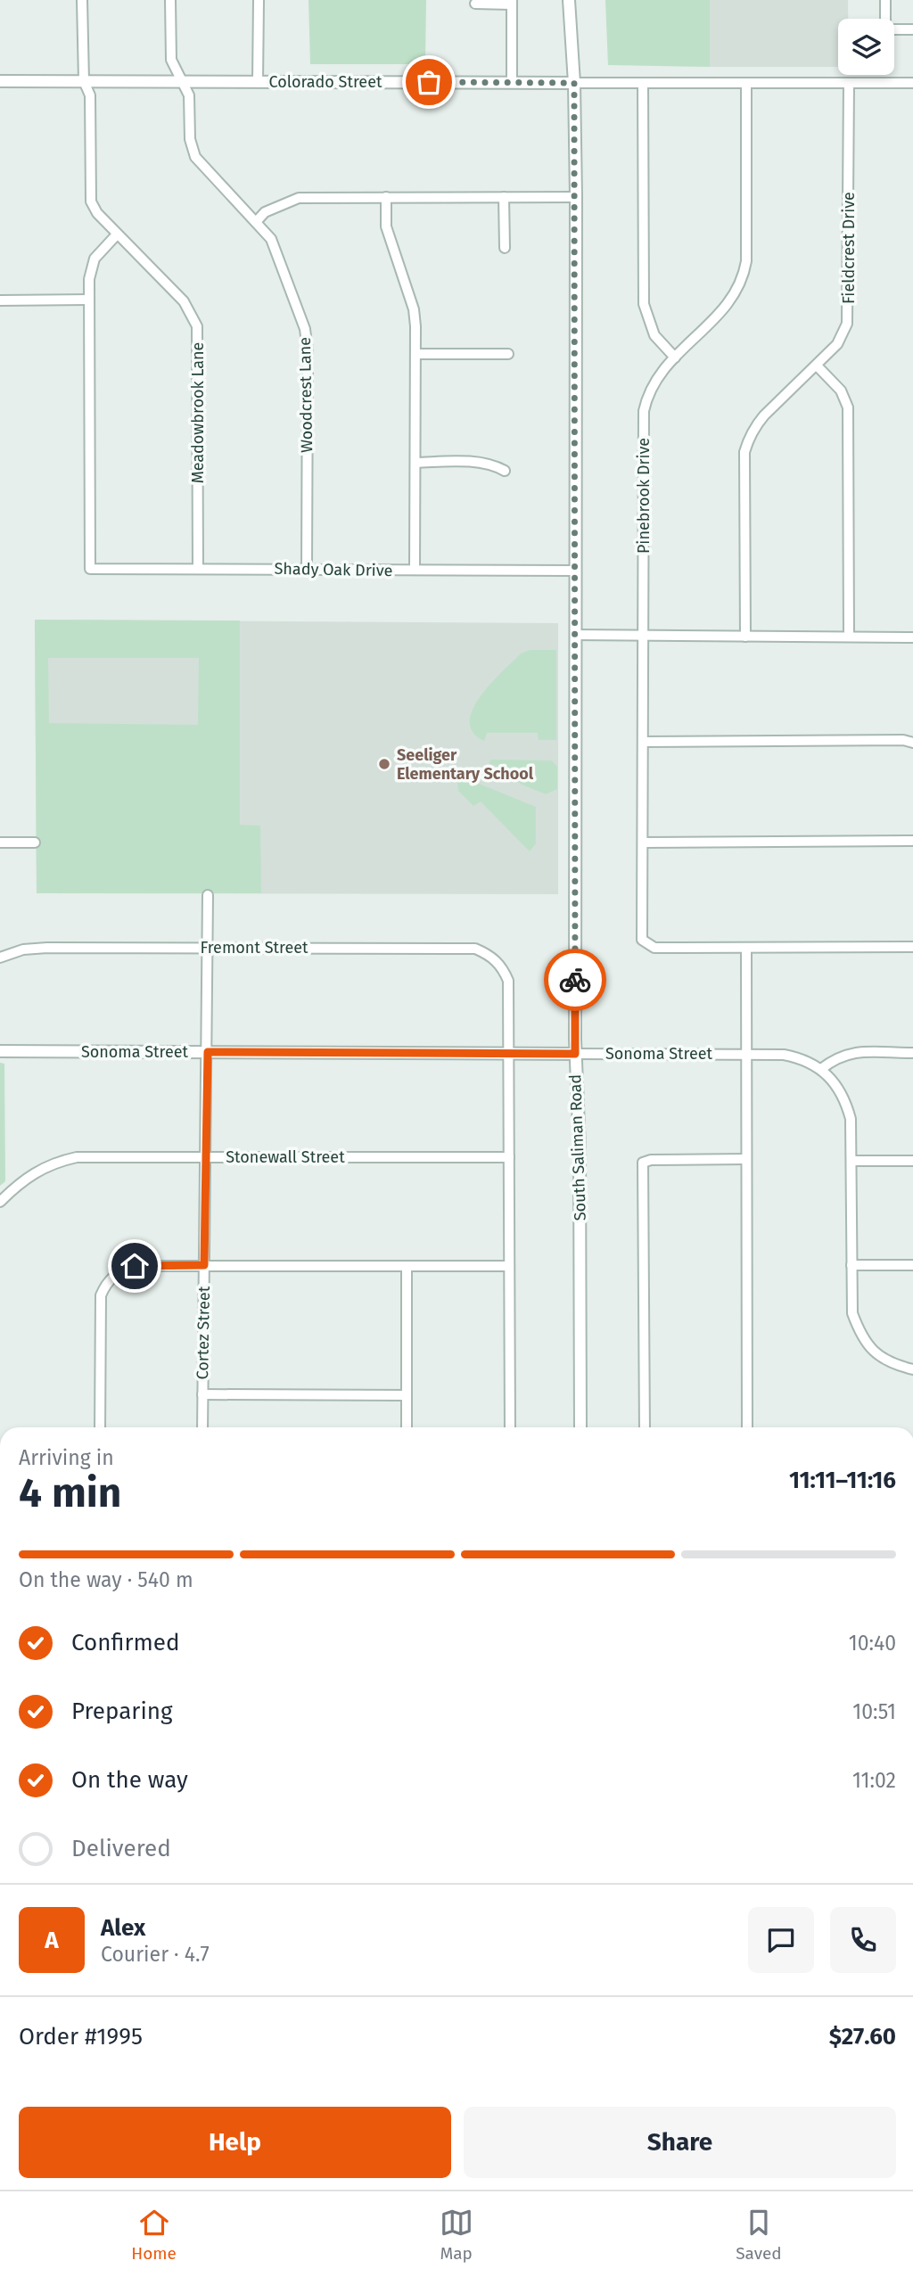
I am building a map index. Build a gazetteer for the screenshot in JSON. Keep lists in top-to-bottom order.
{
  "streets": {
    "street": [
      "Colorado Street",
      "Fieldcrest Drive",
      "Woodcrest Lane",
      "Meadowbrook Lane",
      "Pinebrook Drive",
      "Shady Oak Drive",
      "Fremont Street",
      "Sonoma Street",
      "South Saliman Road",
      "Stonewall Street",
      "Cortez Street"
    ]
  },
  "crossings": [
    ["Colorado Street", "Fieldcrest Drive"],
    ["Colorado Street", "Woodcrest Lane"],
    ["Colorado Street", "Meadowbrook Lane"],
    ["Colorado Street", "Pinebrook Drive"],
    ["Colorado Street", "South Saliman Road"],
    ["Woodcrest Lane", "Shady Oak Drive"],
    ["Meadowbrook Lane", "Shady Oak Drive"],
    ["Shady Oak Drive", "South Saliman Road"],
    ["Fremont Street", "Sonoma Street"],
    ["Fremont Street", "Cortez Street"],
    ["Sonoma Street", "South Saliman Road"],
    ["Sonoma Street", "Cortez Street"],
    ["Stonewall Street", "Cortez Street"]
  ],
  "places": ["Seeliger Elementary School"],
  "page": {
    "heading": ["4 min", "Arriving in", "11:11–11:16"],
    "panel": [
      "Alex",
      "Courier · 4.7",
      "Order #1995",
      "$27.60"
    ],
    "bar": "On the way · 540 m",
    "list": [
      ["Confirmed", "10:40"],
      ["Preparing", "10:51"],
      ["On the way", "11:02"],
      "Delivered"
    ],
    "round": "A",
    "buttons": ["Help", "Share"],
    "tabs": ["Home", "Map", "Saved"]
  }
}
